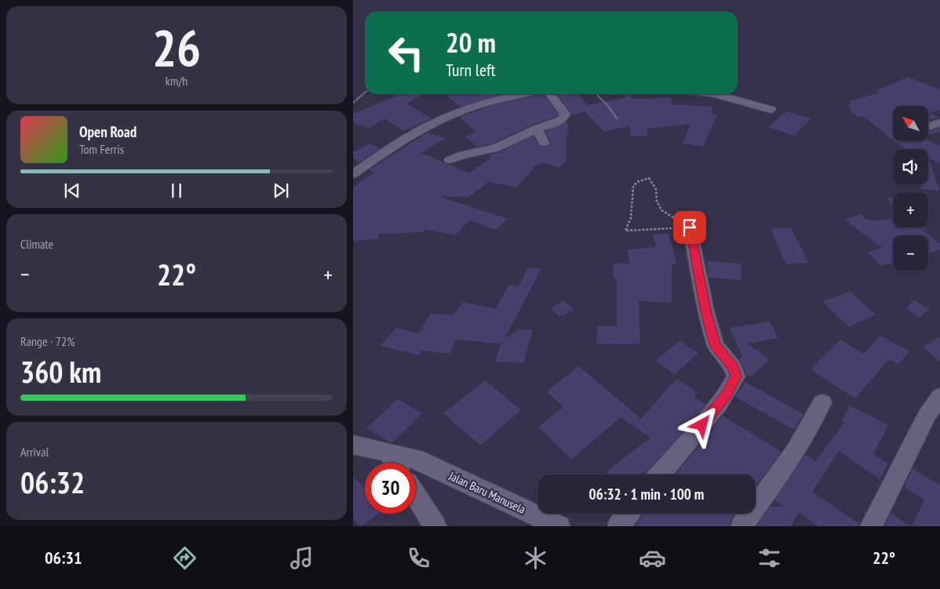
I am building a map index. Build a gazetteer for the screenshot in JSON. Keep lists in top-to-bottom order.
{
  "streets": {
    "street": ["Jalan Baru Manusela"]
  },
  "north": "top left",
  "page": {
    "tile": [
      ["26", "km/h"],
      "Climate",
      ["Range · 72%", "360 km"],
      ["Arrival", "06:32"]
    ],
    "turn": ["20 m", "Turn left"],
    "map_buttons": ["+", "−"],
    "song": ["Open Road", "Tom Ferris"],
    "heat": ["−", "22°", "+"],
    "limit": "30",
    "trip": "06:32 · 1 min · 100 m",
    "tabs": ["06:31", "22°"]
  }
}
